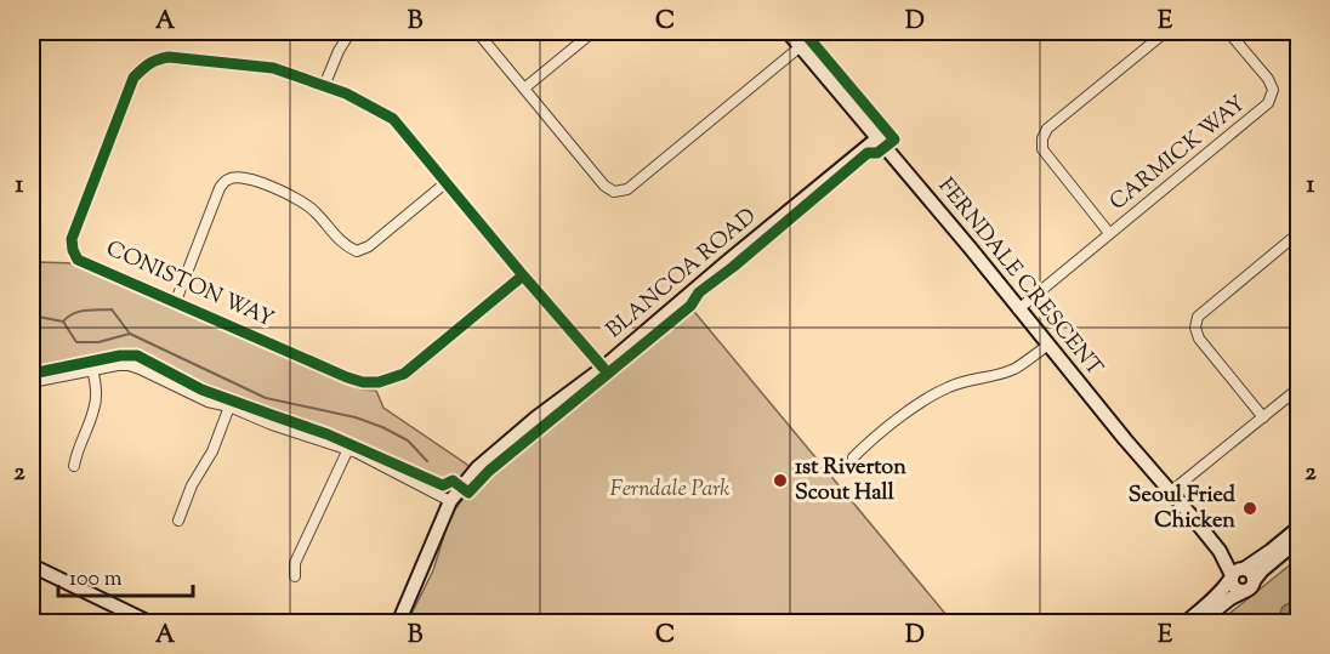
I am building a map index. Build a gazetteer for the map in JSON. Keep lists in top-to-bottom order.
{
  "streets": {
    "street": [
      "CARMICK WAY",
      "BLANCOA ROAD",
      "FERNDALE CRESCENT",
      "CONISTON WAY"
    ]
  },
  "crossings": [
    ["CARMICK WAY", "FERNDALE CRESCENT"],
    ["BLANCOA ROAD", "FERNDALE CRESCENT"],
    ["BLANCOA ROAD", "CONISTON WAY"]
  ],
  "parks": ["Ferndale Park"],
  "places": ["1st Riverton Scout Hall", "Seoul Fried Chicken"],
  "scale_bar": "100 m",
  "grid": {
    "columns": [
      "A",
      "B",
      "C",
      "D",
      "E"
    ],
    "rows": ["1", "2"]
  }
}
